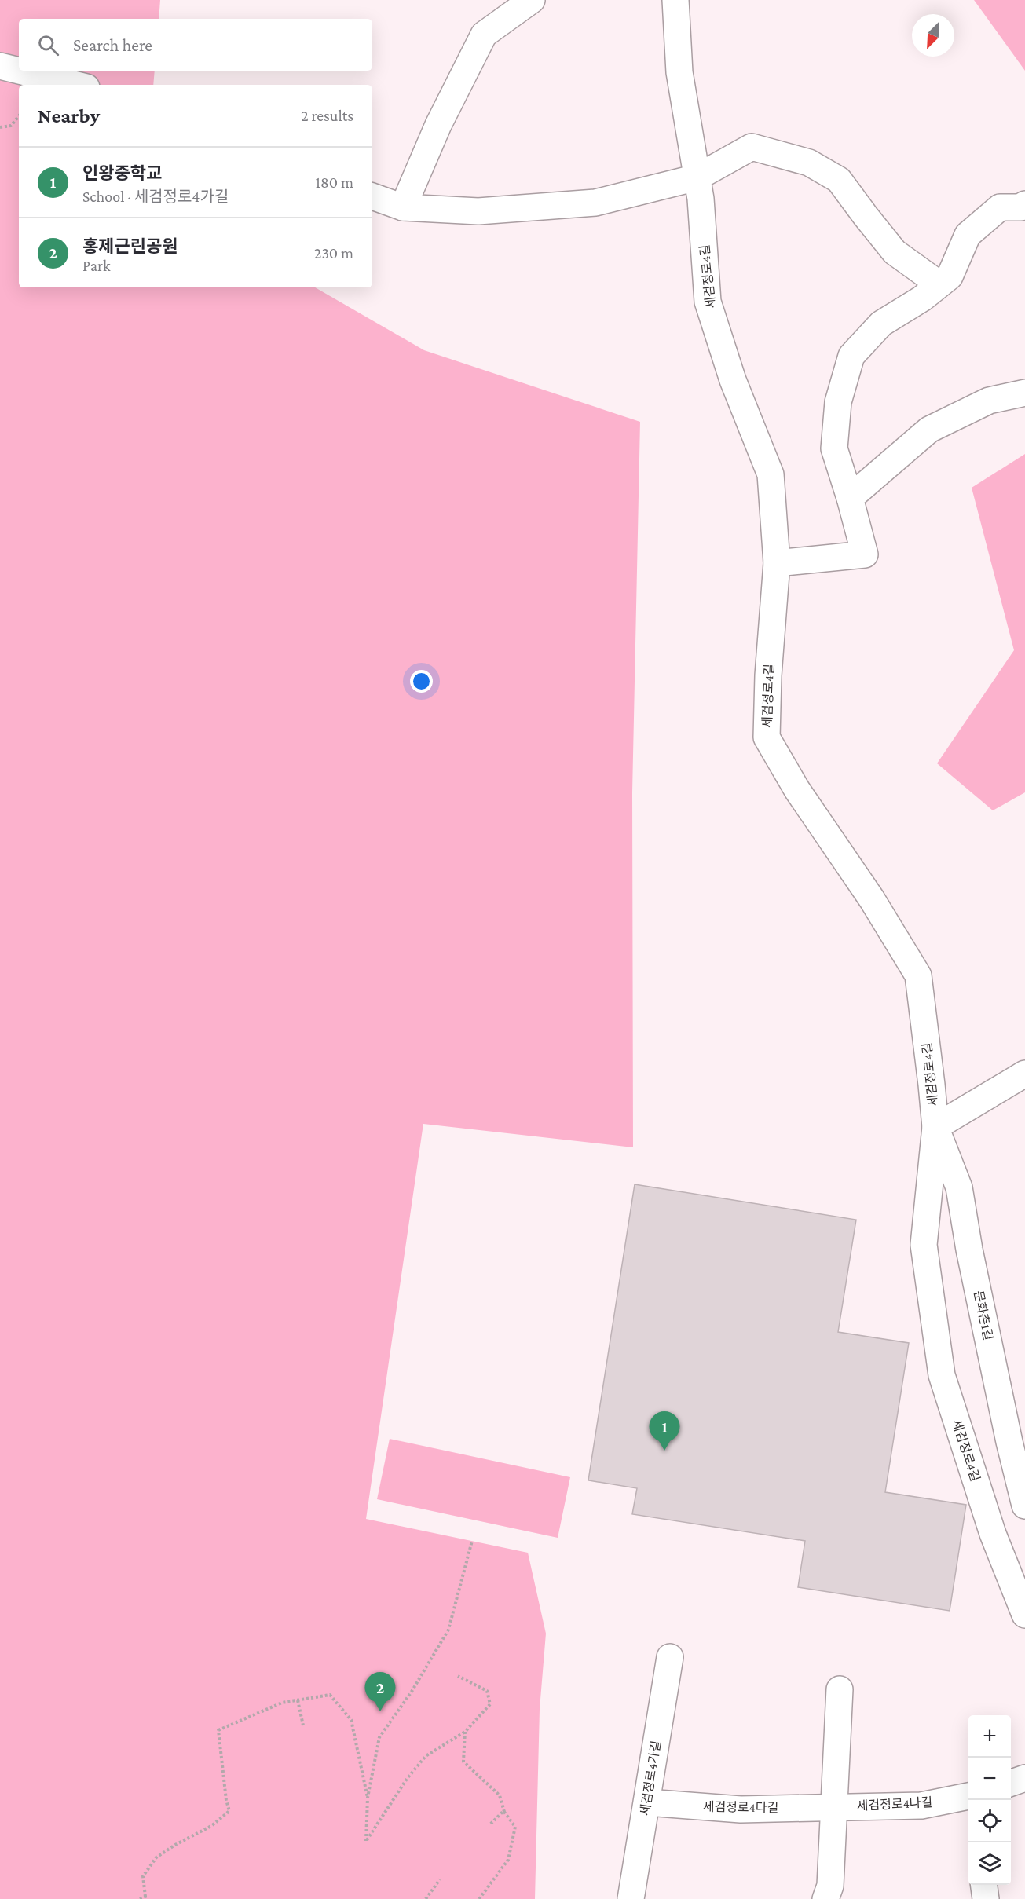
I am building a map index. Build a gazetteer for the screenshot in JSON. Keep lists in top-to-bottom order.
{
  "streets": {
    "street": [
      "세검정로4길",
      "문화촌1길",
      "세검정로4가길",
      "세검정로4나길",
      "세검정로4다길"
    ]
  },
  "crossings": [
    ["세검정로4길", "문화촌1길"],
    ["세검정로4가길", "세검정로4다길"],
    ["세검정로4나길", "세검정로4다길"]
  ],
  "north": "bottom left",
  "page": {
    "search": "Search here",
    "heading": ["Nearby", "2 results"],
    "list": [
      {
        "mark": "1",
        "name": "인왕중학교",
        "note": "School · 세검정로4가길",
        "value": "180 m"
      },
      {
        "mark": "2",
        "name": "홍제근린공원",
        "note": "Park",
        "value": "230 m"
      }
    ],
    "pins": ["1", "2"],
    "map_buttons": ["+", "−"]
  }
}
